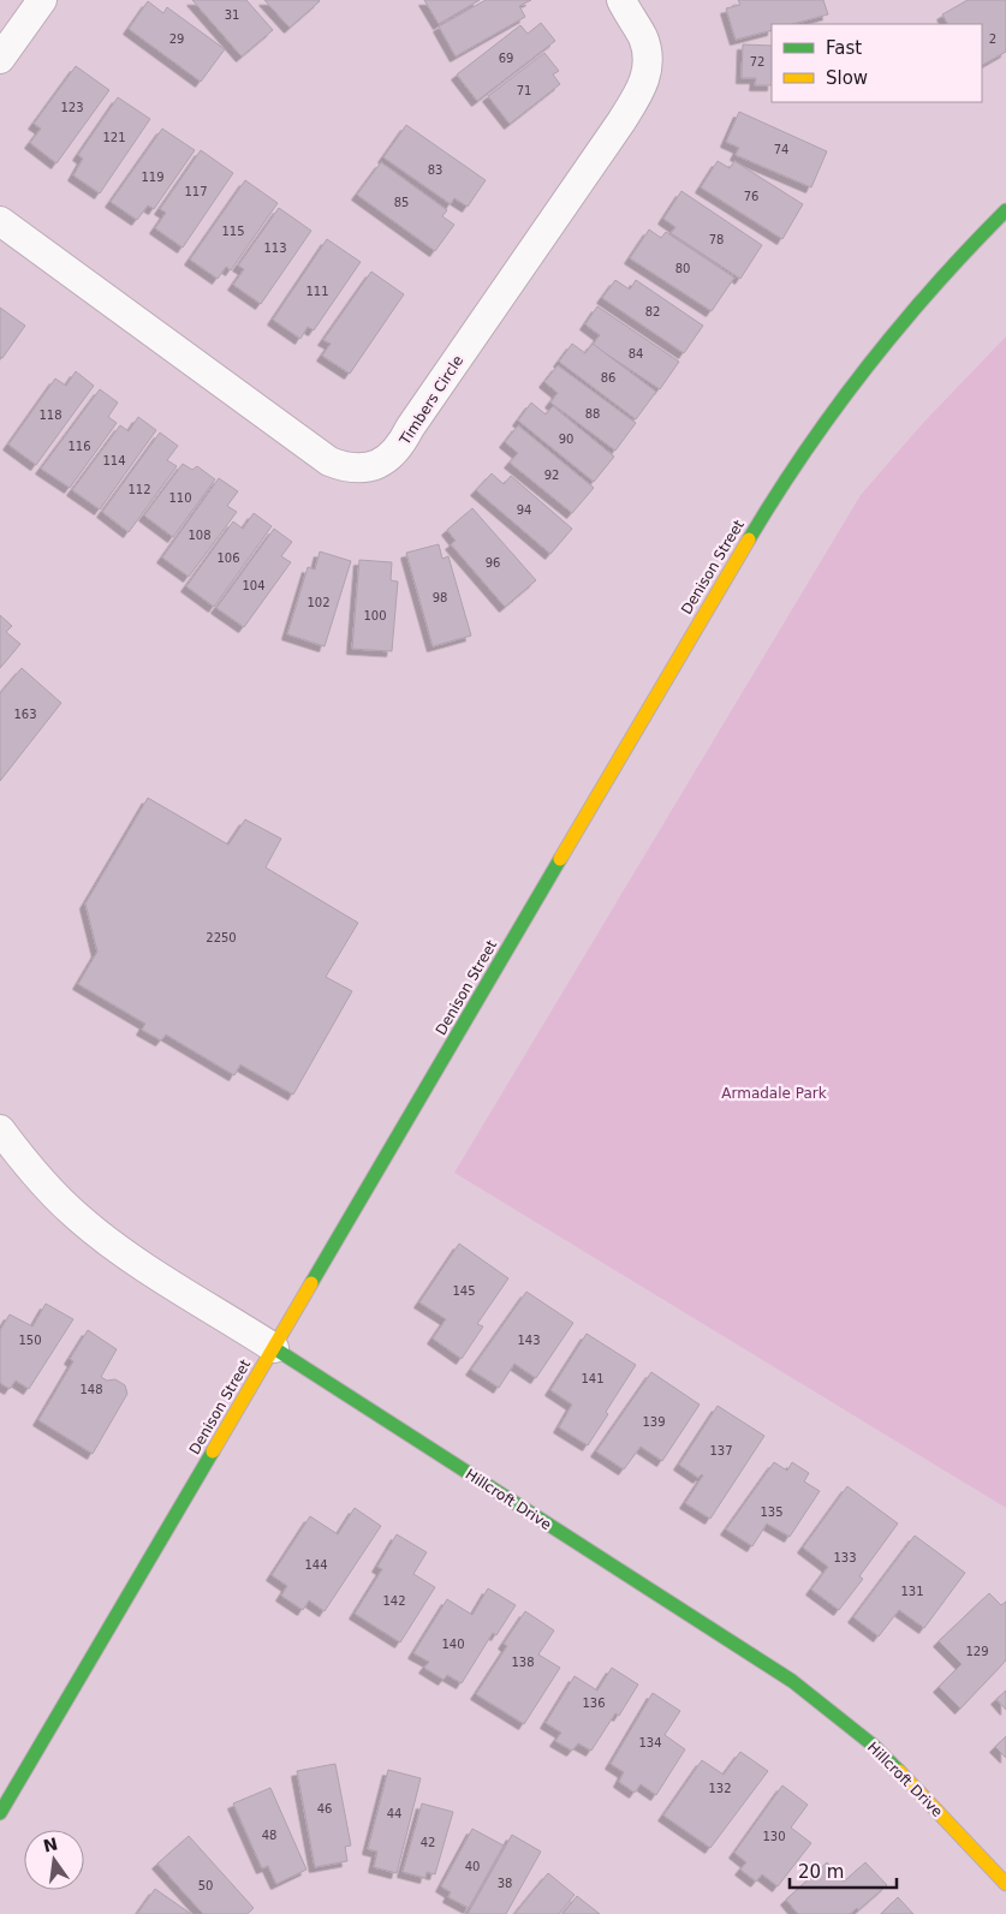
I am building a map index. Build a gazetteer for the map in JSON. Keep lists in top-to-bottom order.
{
  "streets": {
    "street": ["Timbers Circle", "Denison Street", "Hillcroft Drive"]
  },
  "crossings": [
    ["Denison Street", "Hillcroft Drive"]
  ],
  "parks": ["Armadale Park"],
  "house_numbers": [
    "31",
    "29",
    "2",
    "69",
    "72",
    "71",
    "123",
    "121",
    "74",
    "83",
    "119",
    "117",
    "76",
    "85",
    "115",
    "78",
    "113",
    "80",
    "111",
    "82",
    "84",
    "86",
    "88",
    "118",
    "90",
    "116",
    "114",
    "92",
    "112",
    "110",
    "94",
    "108",
    "106",
    "96",
    "104",
    "98",
    "102",
    "100",
    "163",
    "2250",
    "145",
    "150",
    "143",
    "141",
    "148",
    "139",
    "137",
    "135",
    "133",
    "144",
    "131",
    "142",
    "140",
    "129",
    "138",
    "136",
    "134",
    "132",
    "46",
    "44",
    "48",
    "130",
    "42",
    "40",
    "38",
    "50"
  ],
  "legend": ["Fast", "Slow"],
  "scale_bar": "20 m",
  "north": "top"
}
